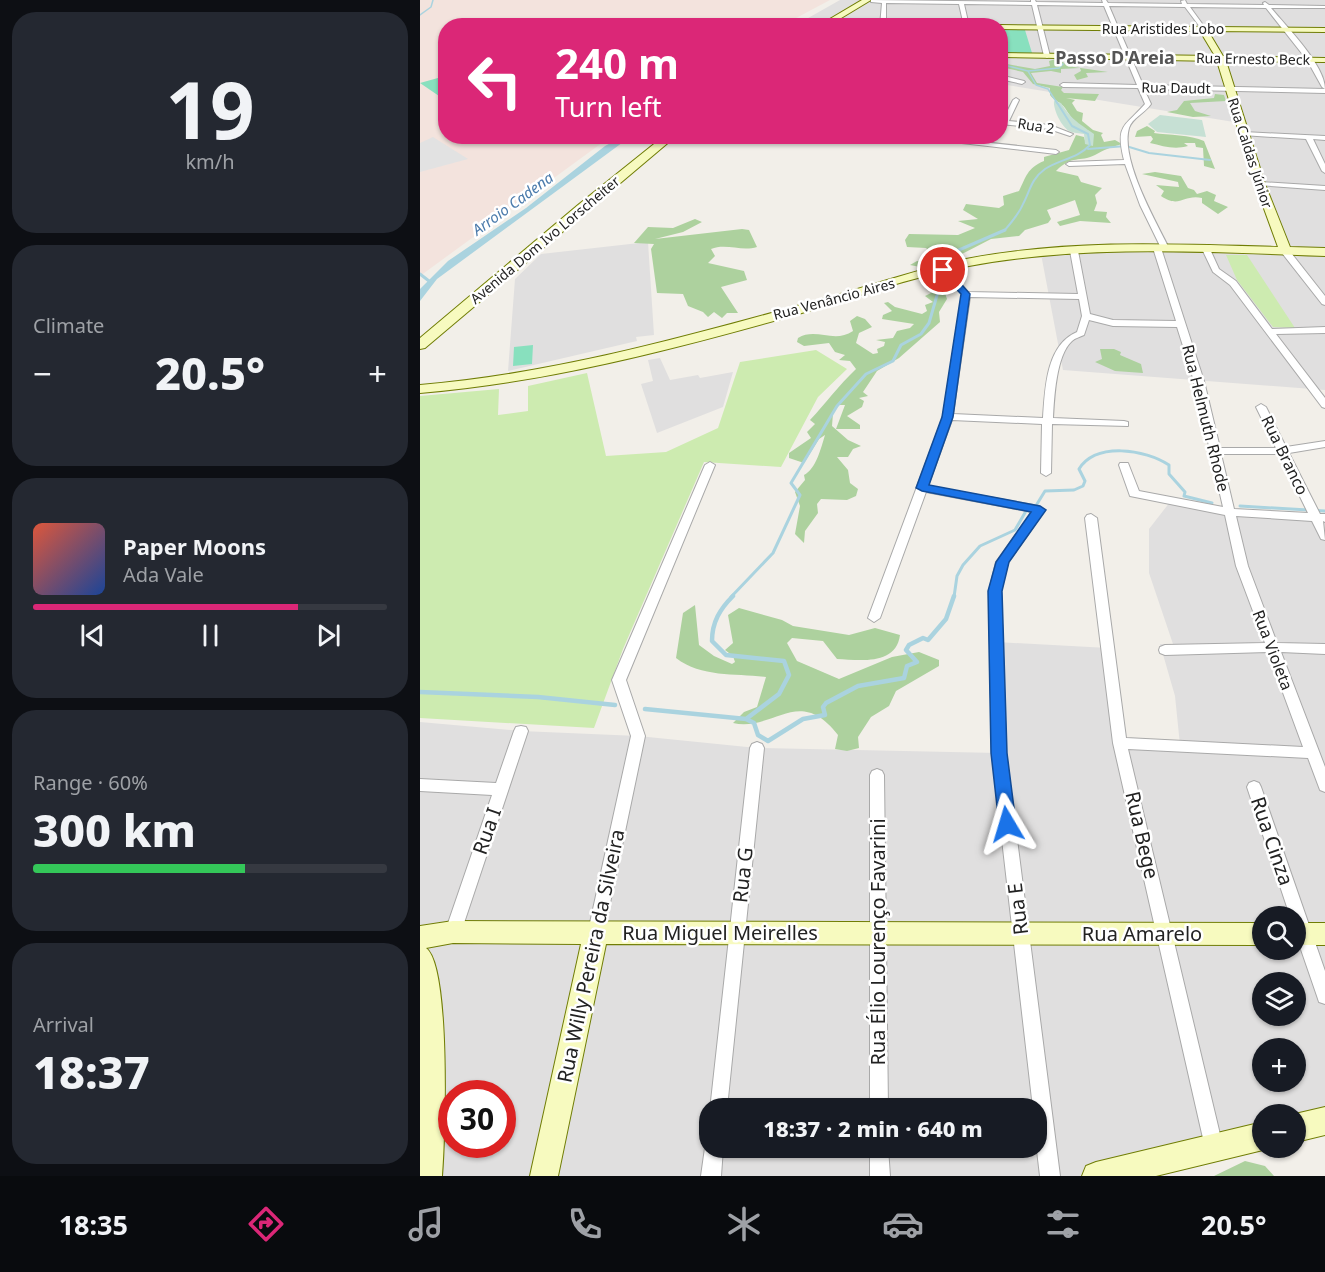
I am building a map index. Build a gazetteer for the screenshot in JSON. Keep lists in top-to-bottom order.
{
  "streets": {
    "street": [
      "Rua Aristides Lobo",
      "Rua Ernesto Beck",
      "Rua Daudt",
      "Rua 2",
      "Rua Caldas Júnior",
      "Avenida Dom Ivo Lorscheiter",
      "Rua Venâncio Aires",
      "Rua Helmuth Rhode",
      "Rua Branco",
      "Rua Violeta",
      "Rua I",
      "Rua Bege",
      "Rua Cinza",
      "Rua G",
      "Rua E",
      "Rua Miguel Meirelles",
      "Rua Amarelo",
      "Rua Élio Lourenço Favarini",
      "Rua Willy Pereira da Silveira"
    ]
  },
  "crossings": [
    ["Rua Aristides Lobo", "Rua Caldas Júnior"],
    ["Rua Ernesto Beck", "Rua Caldas Júnior"],
    ["Rua Daudt", "Rua Caldas Júnior"],
    ["Rua Daudt", "Rua Helmuth Rhode"],
    ["Rua Caldas Júnior", "Rua Venâncio Aires"],
    ["Rua Venâncio Aires", "Rua Helmuth Rhode"],
    ["Rua Helmuth Rhode", "Rua Violeta"],
    ["Rua I", "Rua Miguel Meirelles"],
    ["Rua Bege", "Rua Amarelo"],
    ["Rua G", "Rua Miguel Meirelles"],
    ["Rua E", "Rua Miguel Meirelles"],
    ["Rua E", "Rua Amarelo"],
    ["Rua Miguel Meirelles", "Rua Amarelo"],
    ["Rua Miguel Meirelles", "Rua Élio Lourenço Favarini"],
    ["Rua Miguel Meirelles", "Rua Willy Pereira da Silveira"]
  ],
  "districts": ["Passo D'Areia"],
  "water": ["Arroio Cadena"],
  "page": {
    "tile": [
      ["19", "km/h"],
      "Climate",
      ["Range · 60%", "300 km"],
      ["Arrival", "18:37"]
    ],
    "turn": ["240 m", "Turn left"],
    "heat": ["−", "20.5°", "+"],
    "song": ["Paper Moons", "Ada Vale"],
    "map_buttons": ["+", "−"],
    "limit": "30",
    "trip": "18:37 · 2 min · 640 m",
    "tabs": ["18:35", "20.5°"]
  }
}
